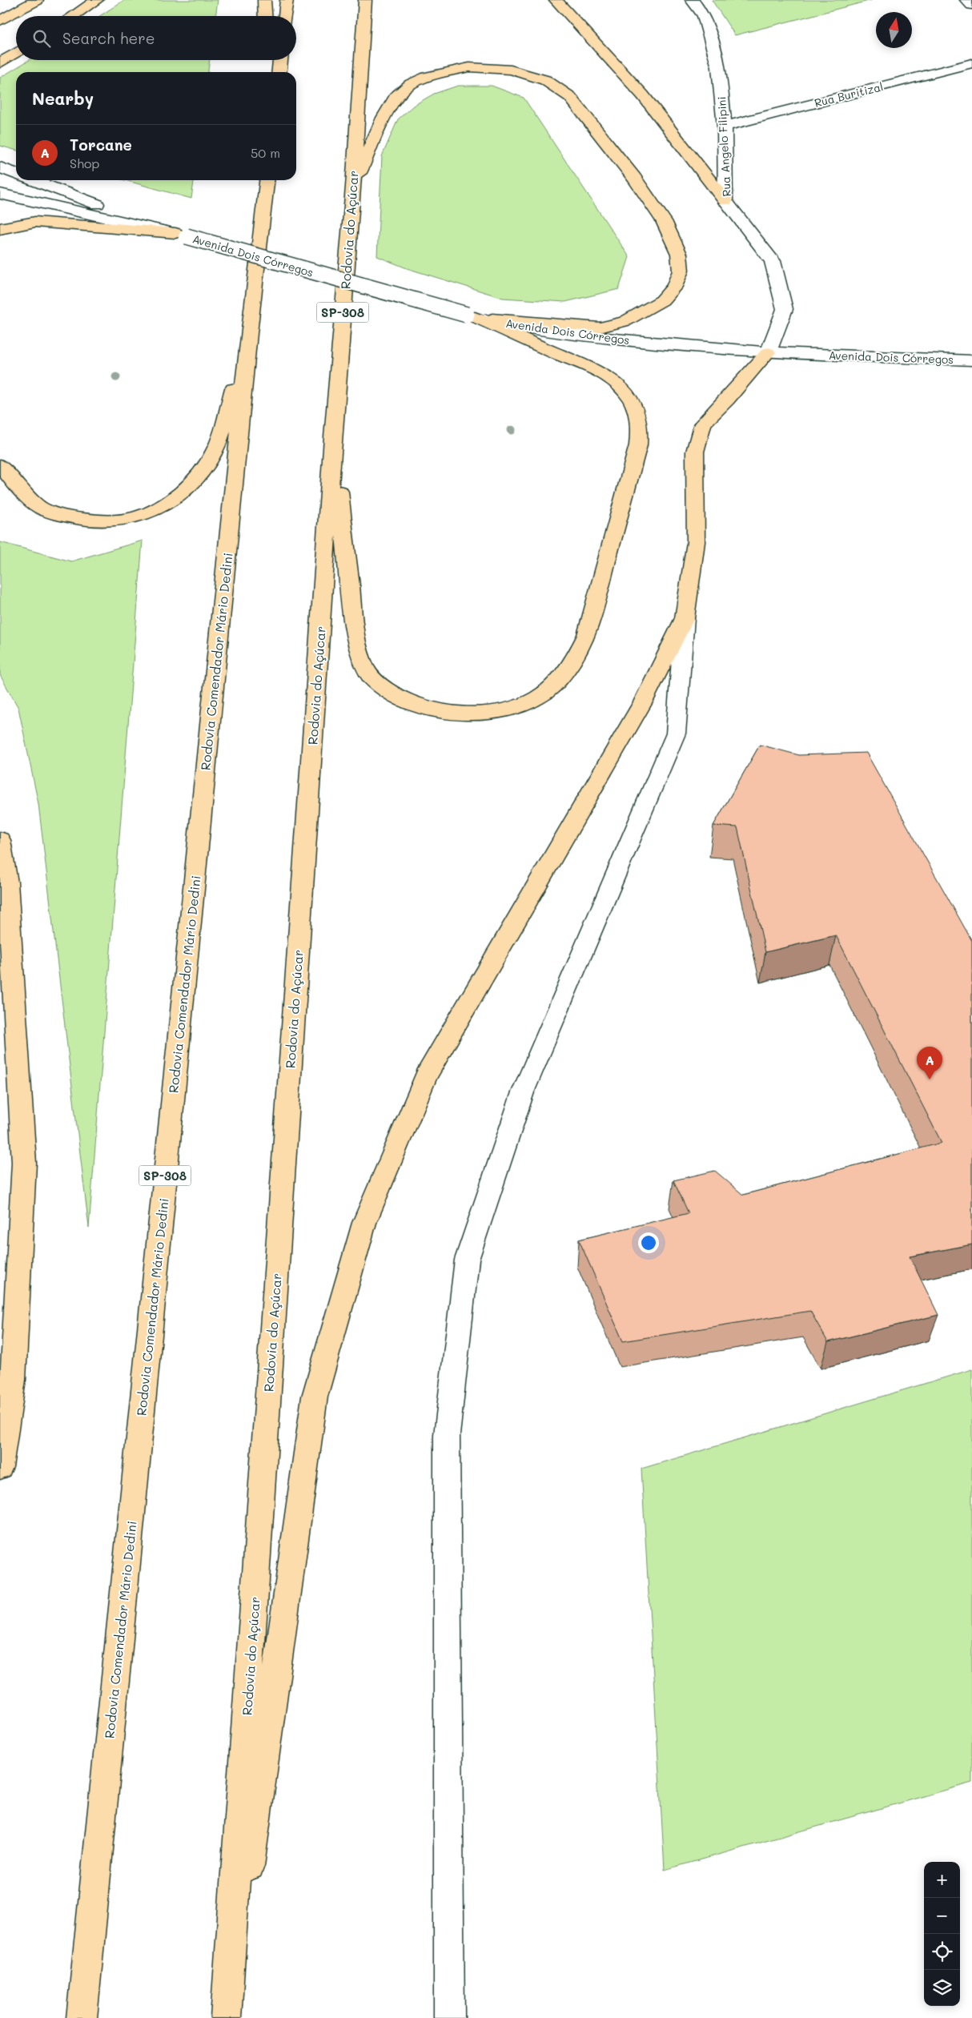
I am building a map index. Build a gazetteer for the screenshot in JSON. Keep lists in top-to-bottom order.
{
  "streets": {
    "highway": ["Rodovia do Açúcar", "SP-308", "Rodovia Comendador Mário Dedini"],
    "street": ["Rua Buritizal", "Rua Angelo Filipini", "Avenida Dois Córregos"]
  },
  "crossings": [
    ["Rua Buritizal", "Rua Angelo Filipini"],
    ["Rua Angelo Filipini", "Avenida Dois Córregos"],
    ["SP-308", "Rodovia Comendador Mário Dedini"]
  ],
  "north": "top",
  "page": {
    "search": "Search here",
    "heading": "Nearby",
    "list": [
      {
        "mark": "A",
        "name": "Torcane",
        "note": "Shop",
        "value": "50 m"
      }
    ],
    "pins": "A",
    "map_buttons": ["+", "−"]
  }
}
